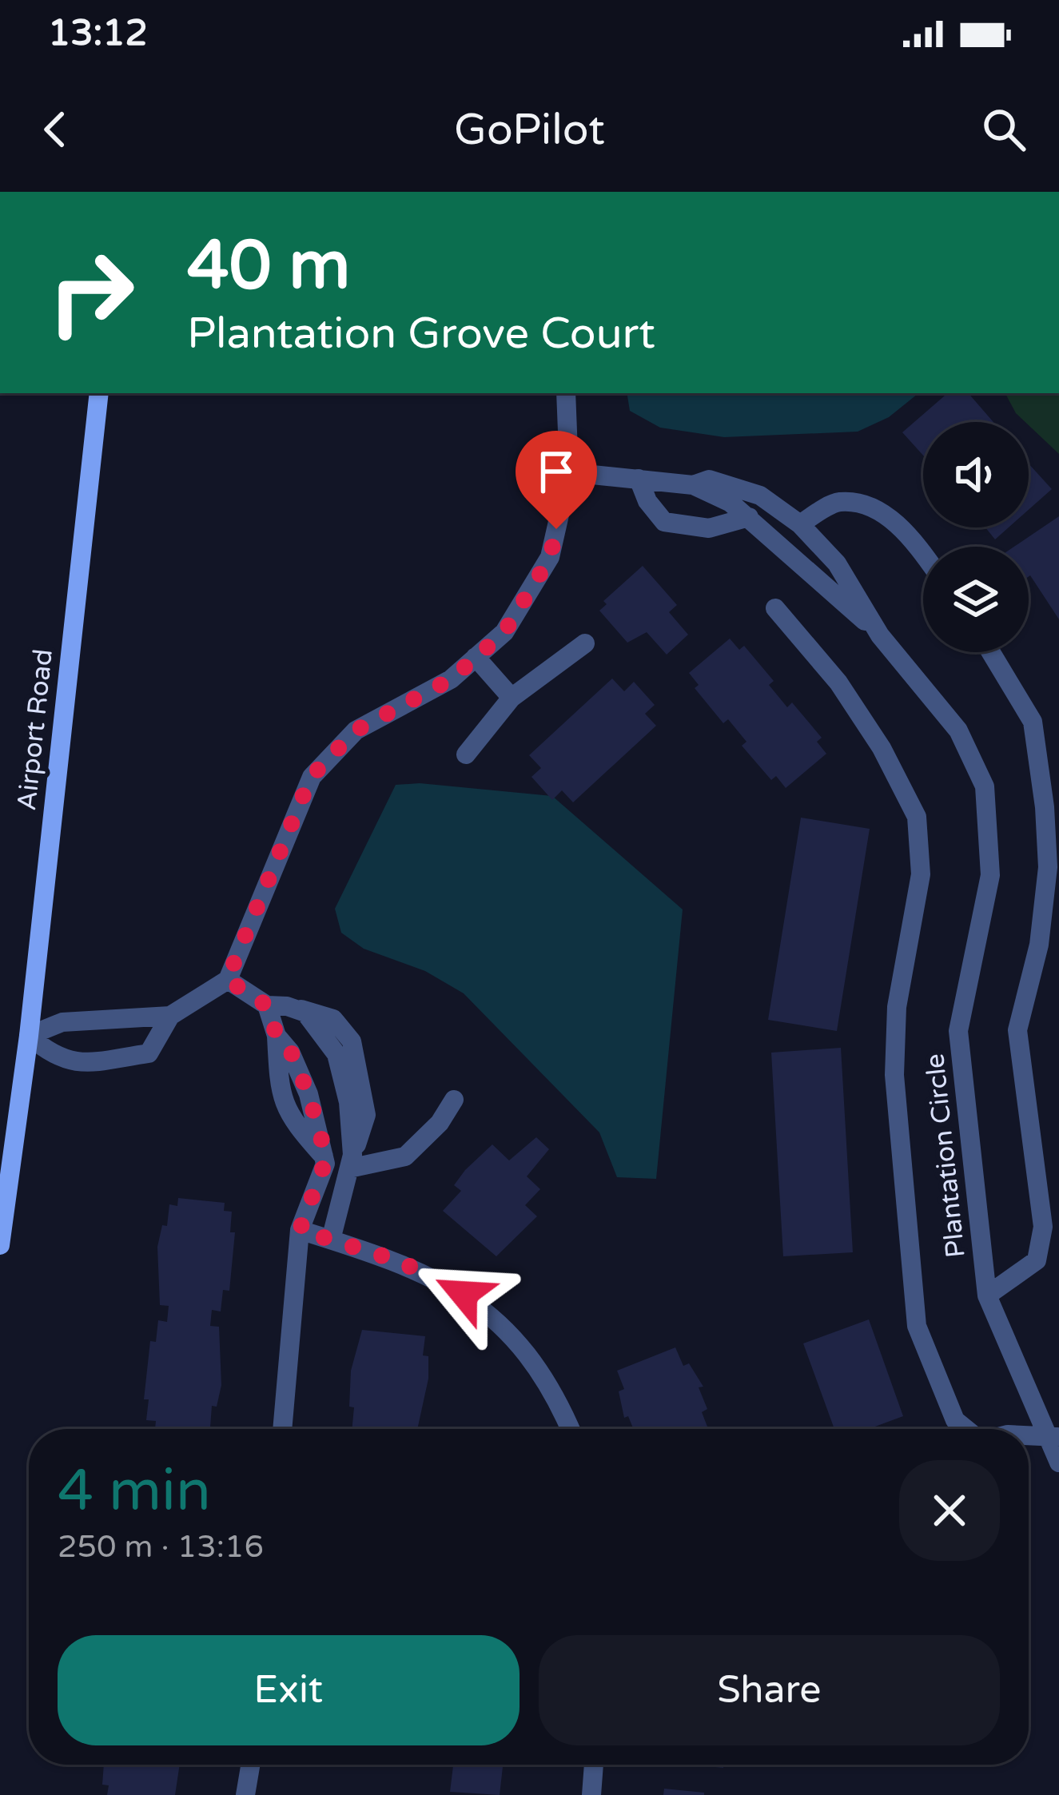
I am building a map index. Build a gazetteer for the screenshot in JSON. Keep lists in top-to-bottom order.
{
  "streets": {
    "street": ["Airport Road", "Plantation Circle"]
  },
  "page": {
    "status": "13:12",
    "header": "GoPilot",
    "turn": ["40 m", "Plantation Grove Court"],
    "heading": ["4 min", "250 m · 13:16"],
    "buttons": ["Exit", "Share"]
  }
}
